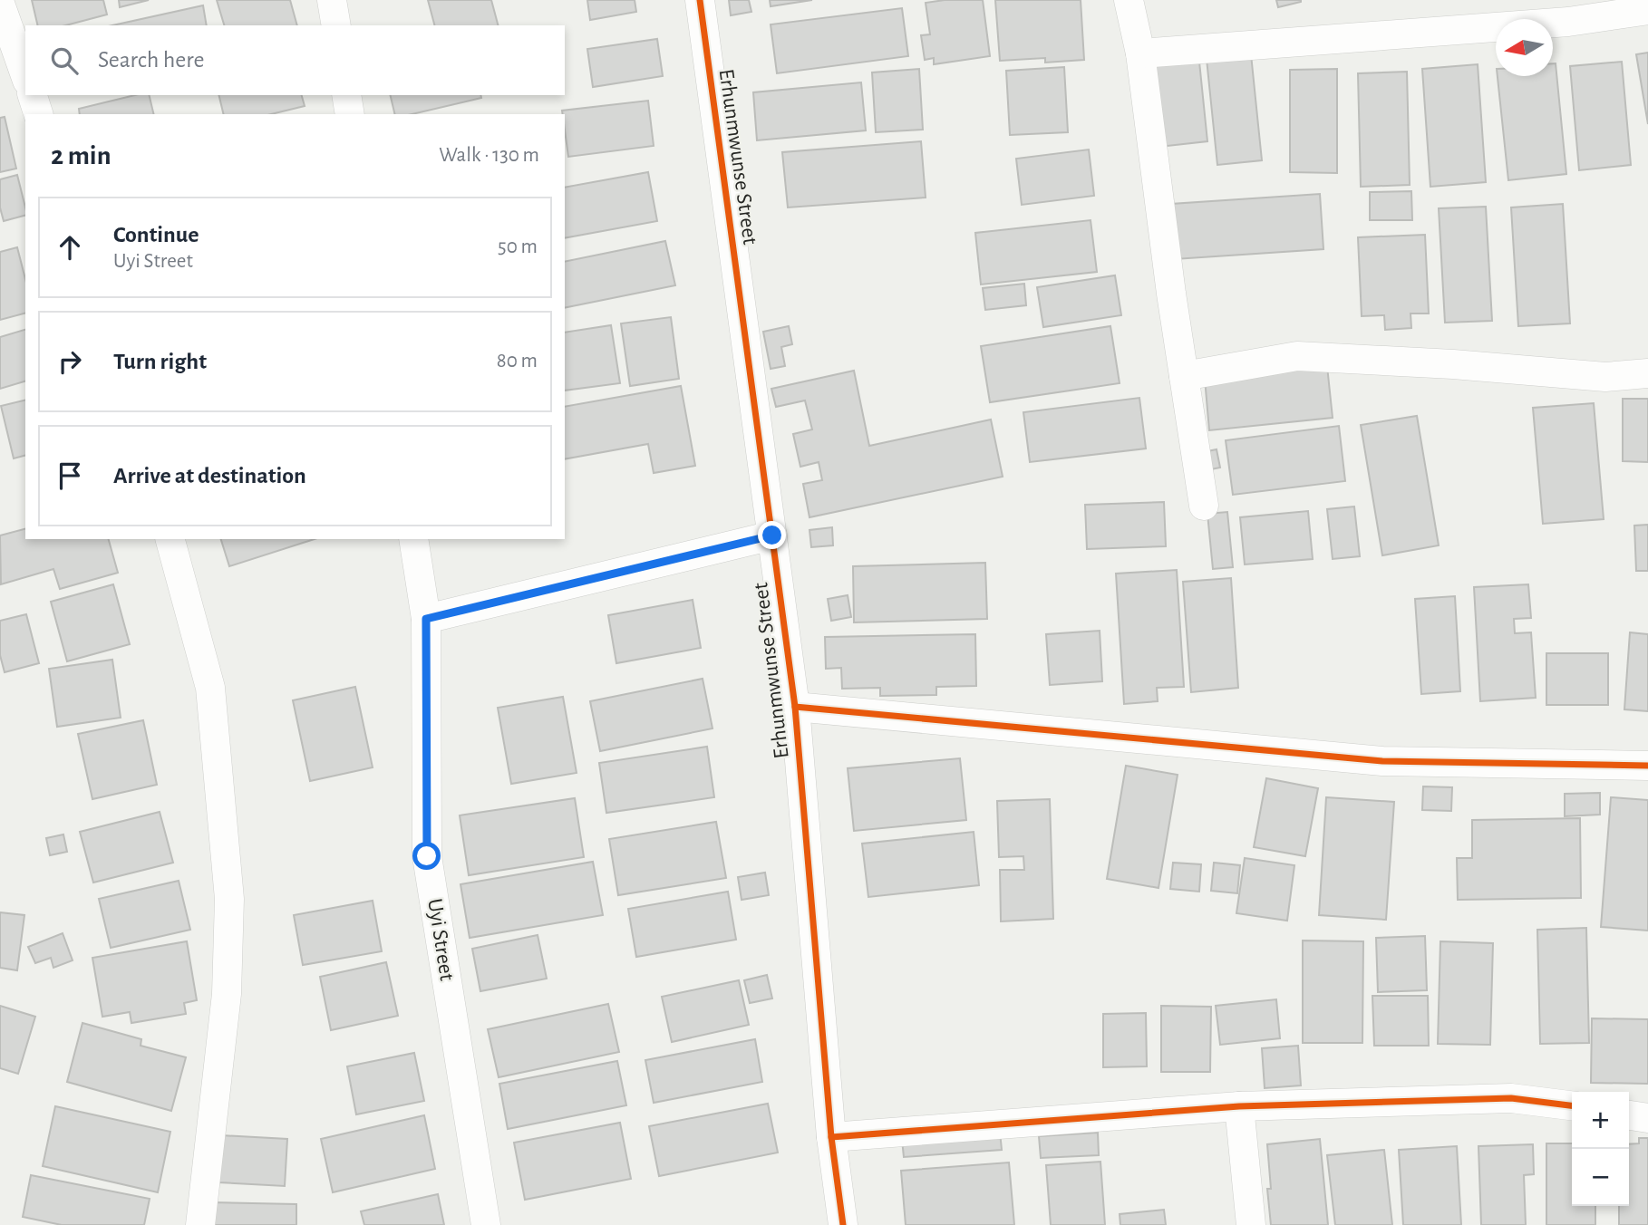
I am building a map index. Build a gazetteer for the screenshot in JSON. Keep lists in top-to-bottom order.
{
  "streets": {
    "street": ["Erhunmwunse Street", "Uyi Street"]
  },
  "north": "left",
  "page": {
    "search": "Search here",
    "heading": ["2 min", "Walk · 130 m"],
    "list": [
      ["Continue", "Uyi Street", "50 m"],
      ["Turn right", "80 m"],
      "Arrive at destination"
    ],
    "map_buttons": ["+", "−"]
  }
}
